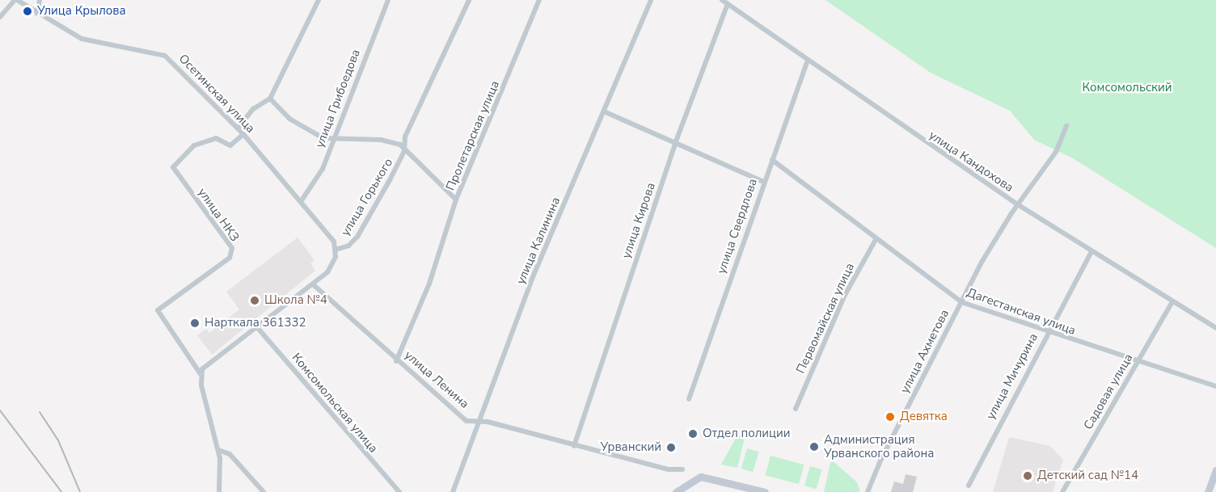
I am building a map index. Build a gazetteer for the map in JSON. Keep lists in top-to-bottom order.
{
  "streets": {
    "street": [
      "Осетинская улица",
      "улица Грибоедова",
      "Пролетарская улица",
      "улица Кандохова",
      "улица Горького",
      "улица НКЗ",
      "улица Кирова",
      "улица Свердлова",
      "улица Калинина",
      "Дагестанская улица",
      "Первомайская улица",
      "улица Ахметова",
      "улица Мичурина",
      "улица Ленина",
      "Садовая улица",
      "Комсомольская улица"
    ]
  },
  "crossings": [
    ["Осетинская улица", "улица Грибоедова"],
    ["Осетинская улица", "улица Горького"],
    ["Осетинская улица", "улица НКЗ"],
    ["Пролетарская улица", "улица Ленина"],
    ["улица Кандохова", "улица Кирова"],
    ["улица Кандохова", "улица Свердлова"],
    ["улица Кандохова", "улица Ахметова"],
    ["улица Кандохова", "улица Мичурина"],
    ["улица Кандохова", "Садовая улица"],
    ["улица Горького", "улица НКЗ"],
    ["улица Горького", "улица Ленина"],
    ["улица Горького", "Комсомольская улица"],
    ["улица Кирова", "улица Ленина"],
    ["улица Свердлова", "Дагестанская улица"],
    ["улица Калинина", "улица Ленина"],
    ["Дагестанская улица", "Первомайская улица"],
    ["Дагестанская улица", "улица Ахметова"],
    ["Дагестанская улица", "улица Мичурина"],
    ["Дагестанская улица", "Садовая улица"]
  ],
  "parks": ["Комсомольский"],
  "places": [
    "Улица Крылова",
    "Школа №4",
    "Нарткала 361332",
    "Девятка",
    "Отдел полиции",
    "Администрация Урванского района",
    "Урванский",
    "Детский сад №14"
  ]
}
